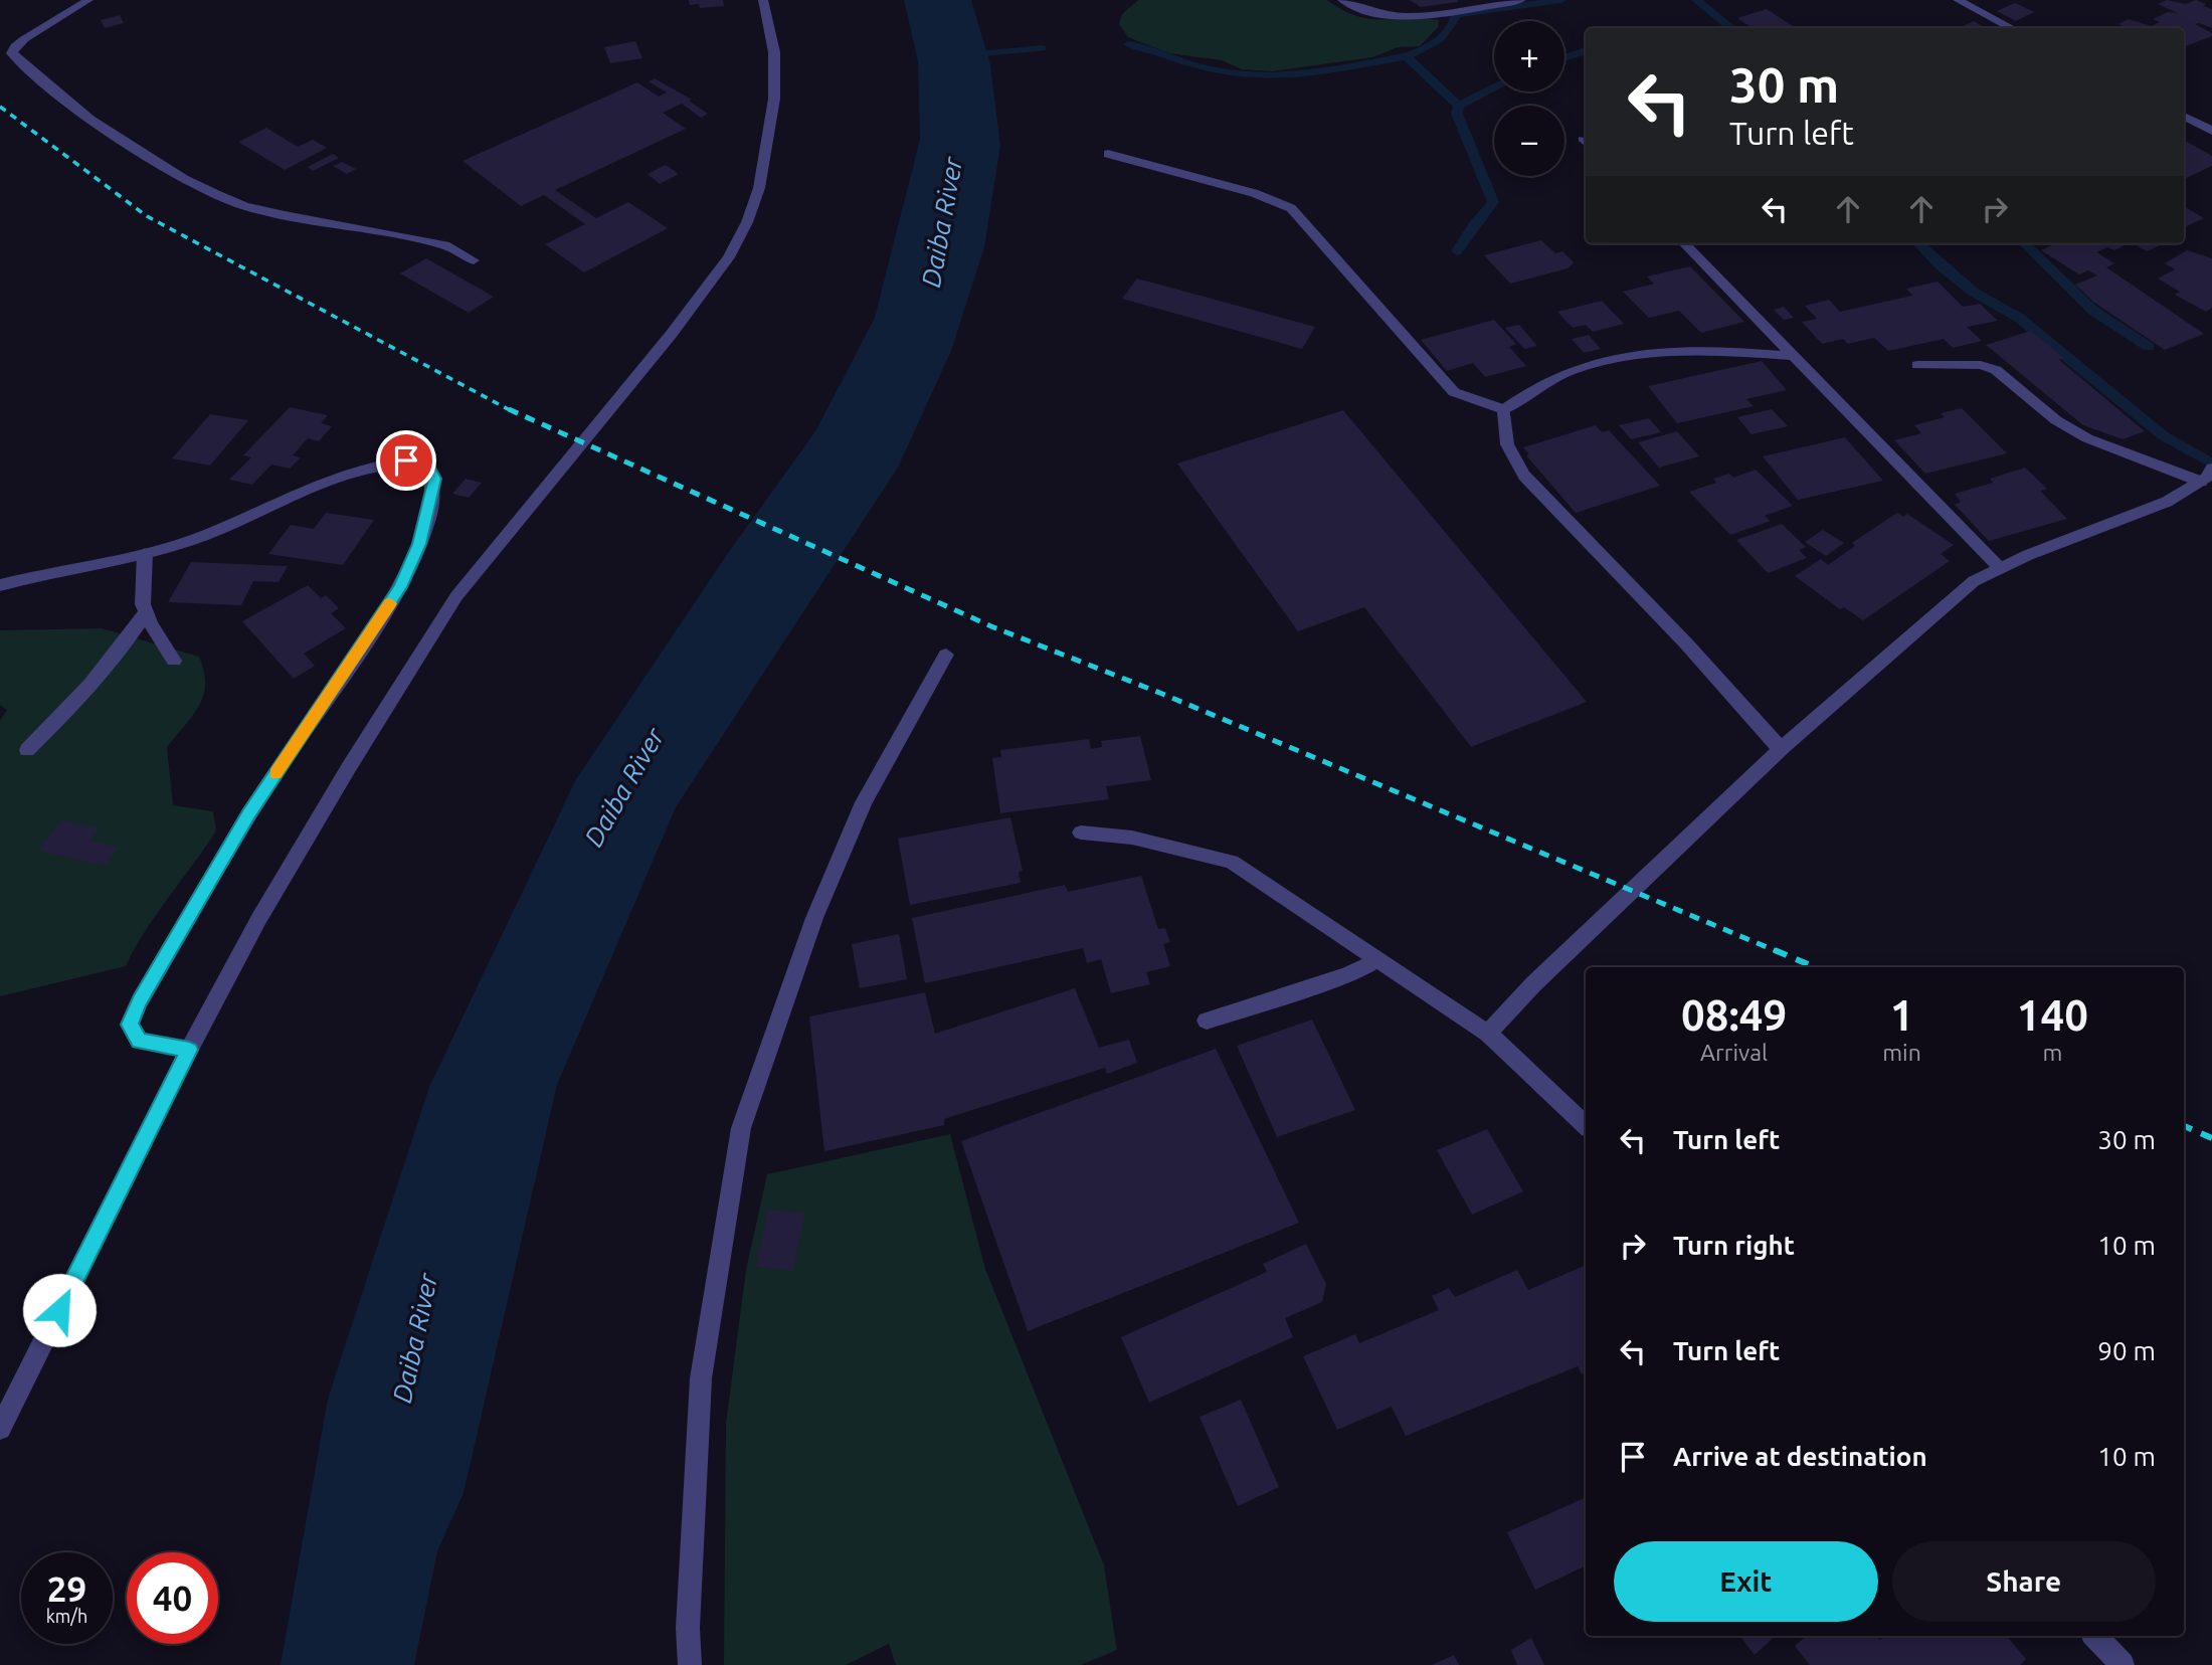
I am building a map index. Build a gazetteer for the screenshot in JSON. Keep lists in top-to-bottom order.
{
  "water": ["Daiba River"],
  "page": {
    "map_buttons": ["+", "−"],
    "turn": ["30 m", "Turn left"],
    "eta": [
      "08:49",
      "Arrival",
      "1",
      "min",
      "140",
      "m"
    ],
    "list": [
      {
        "name": "Turn left",
        "value": "30 m"
      },
      {
        "name": "Turn right",
        "value": "10 m"
      },
      {
        "name": "Turn left",
        "value": "90 m"
      },
      {
        "name": "Arrive at destination",
        "value": "10 m"
      }
    ],
    "buttons": ["Exit", "Share"],
    "speed": "29 km/h",
    "limit": "40"
  }
}
